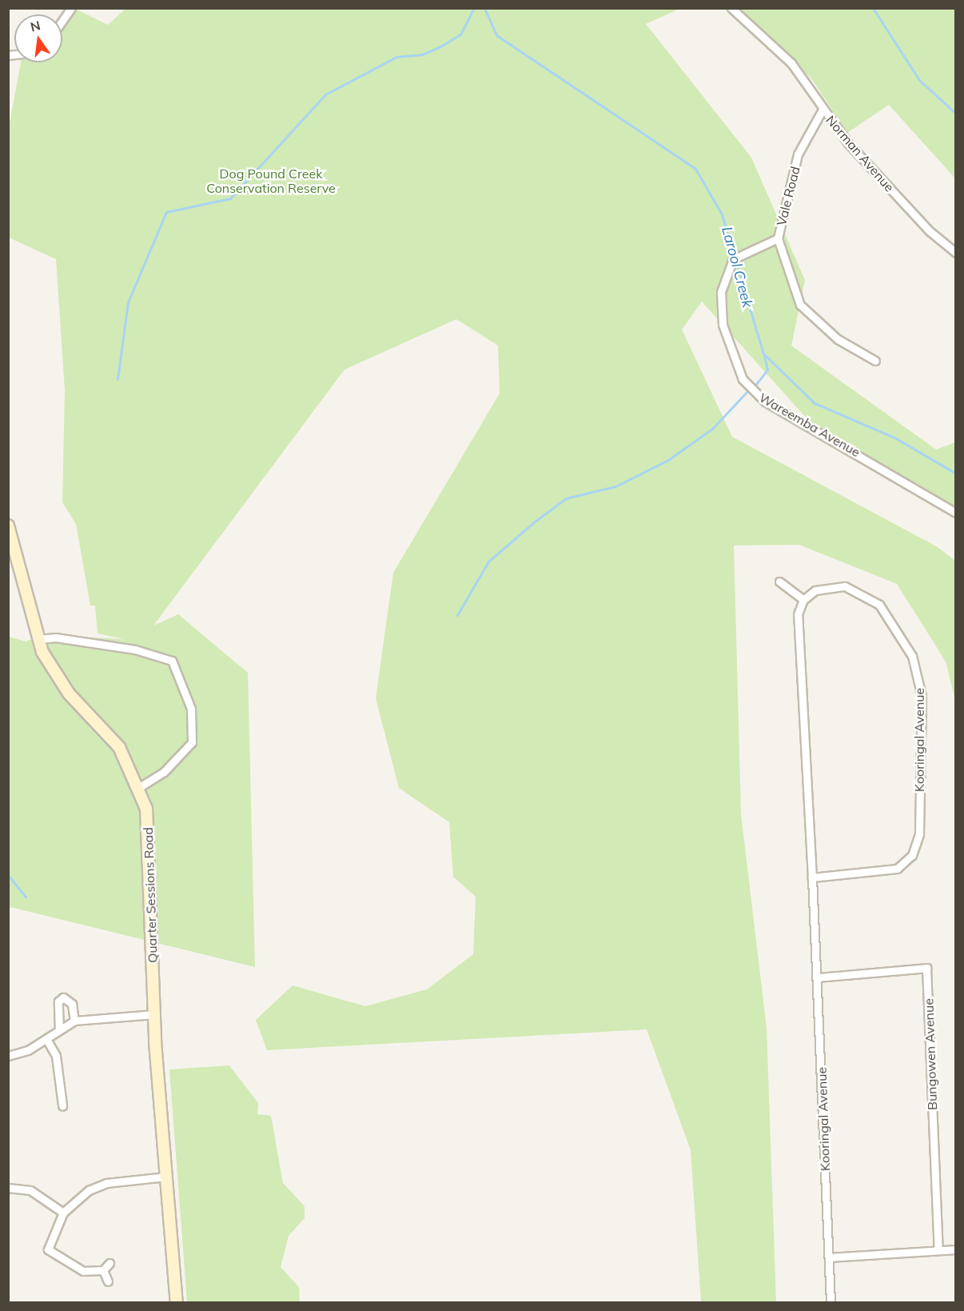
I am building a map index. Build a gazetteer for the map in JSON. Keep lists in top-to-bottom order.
{
  "streets": {
    "main road": ["Quarter Sessions Road"],
    "street": [
      "Norman Avenue",
      "Vale Road",
      "Wareemba Avenue",
      "Kooringal Avenue",
      "Bungowen Avenue"
    ]
  },
  "crossings": [
    ["Norman Avenue", "Vale Road"],
    ["Vale Road", "Wareemba Avenue"],
    ["Kooringal Avenue", "Bungowen Avenue"]
  ],
  "water": ["Larool Creek"],
  "parks": ["Dog Pound Creek Conservation Reserve"],
  "north": "top"
}
